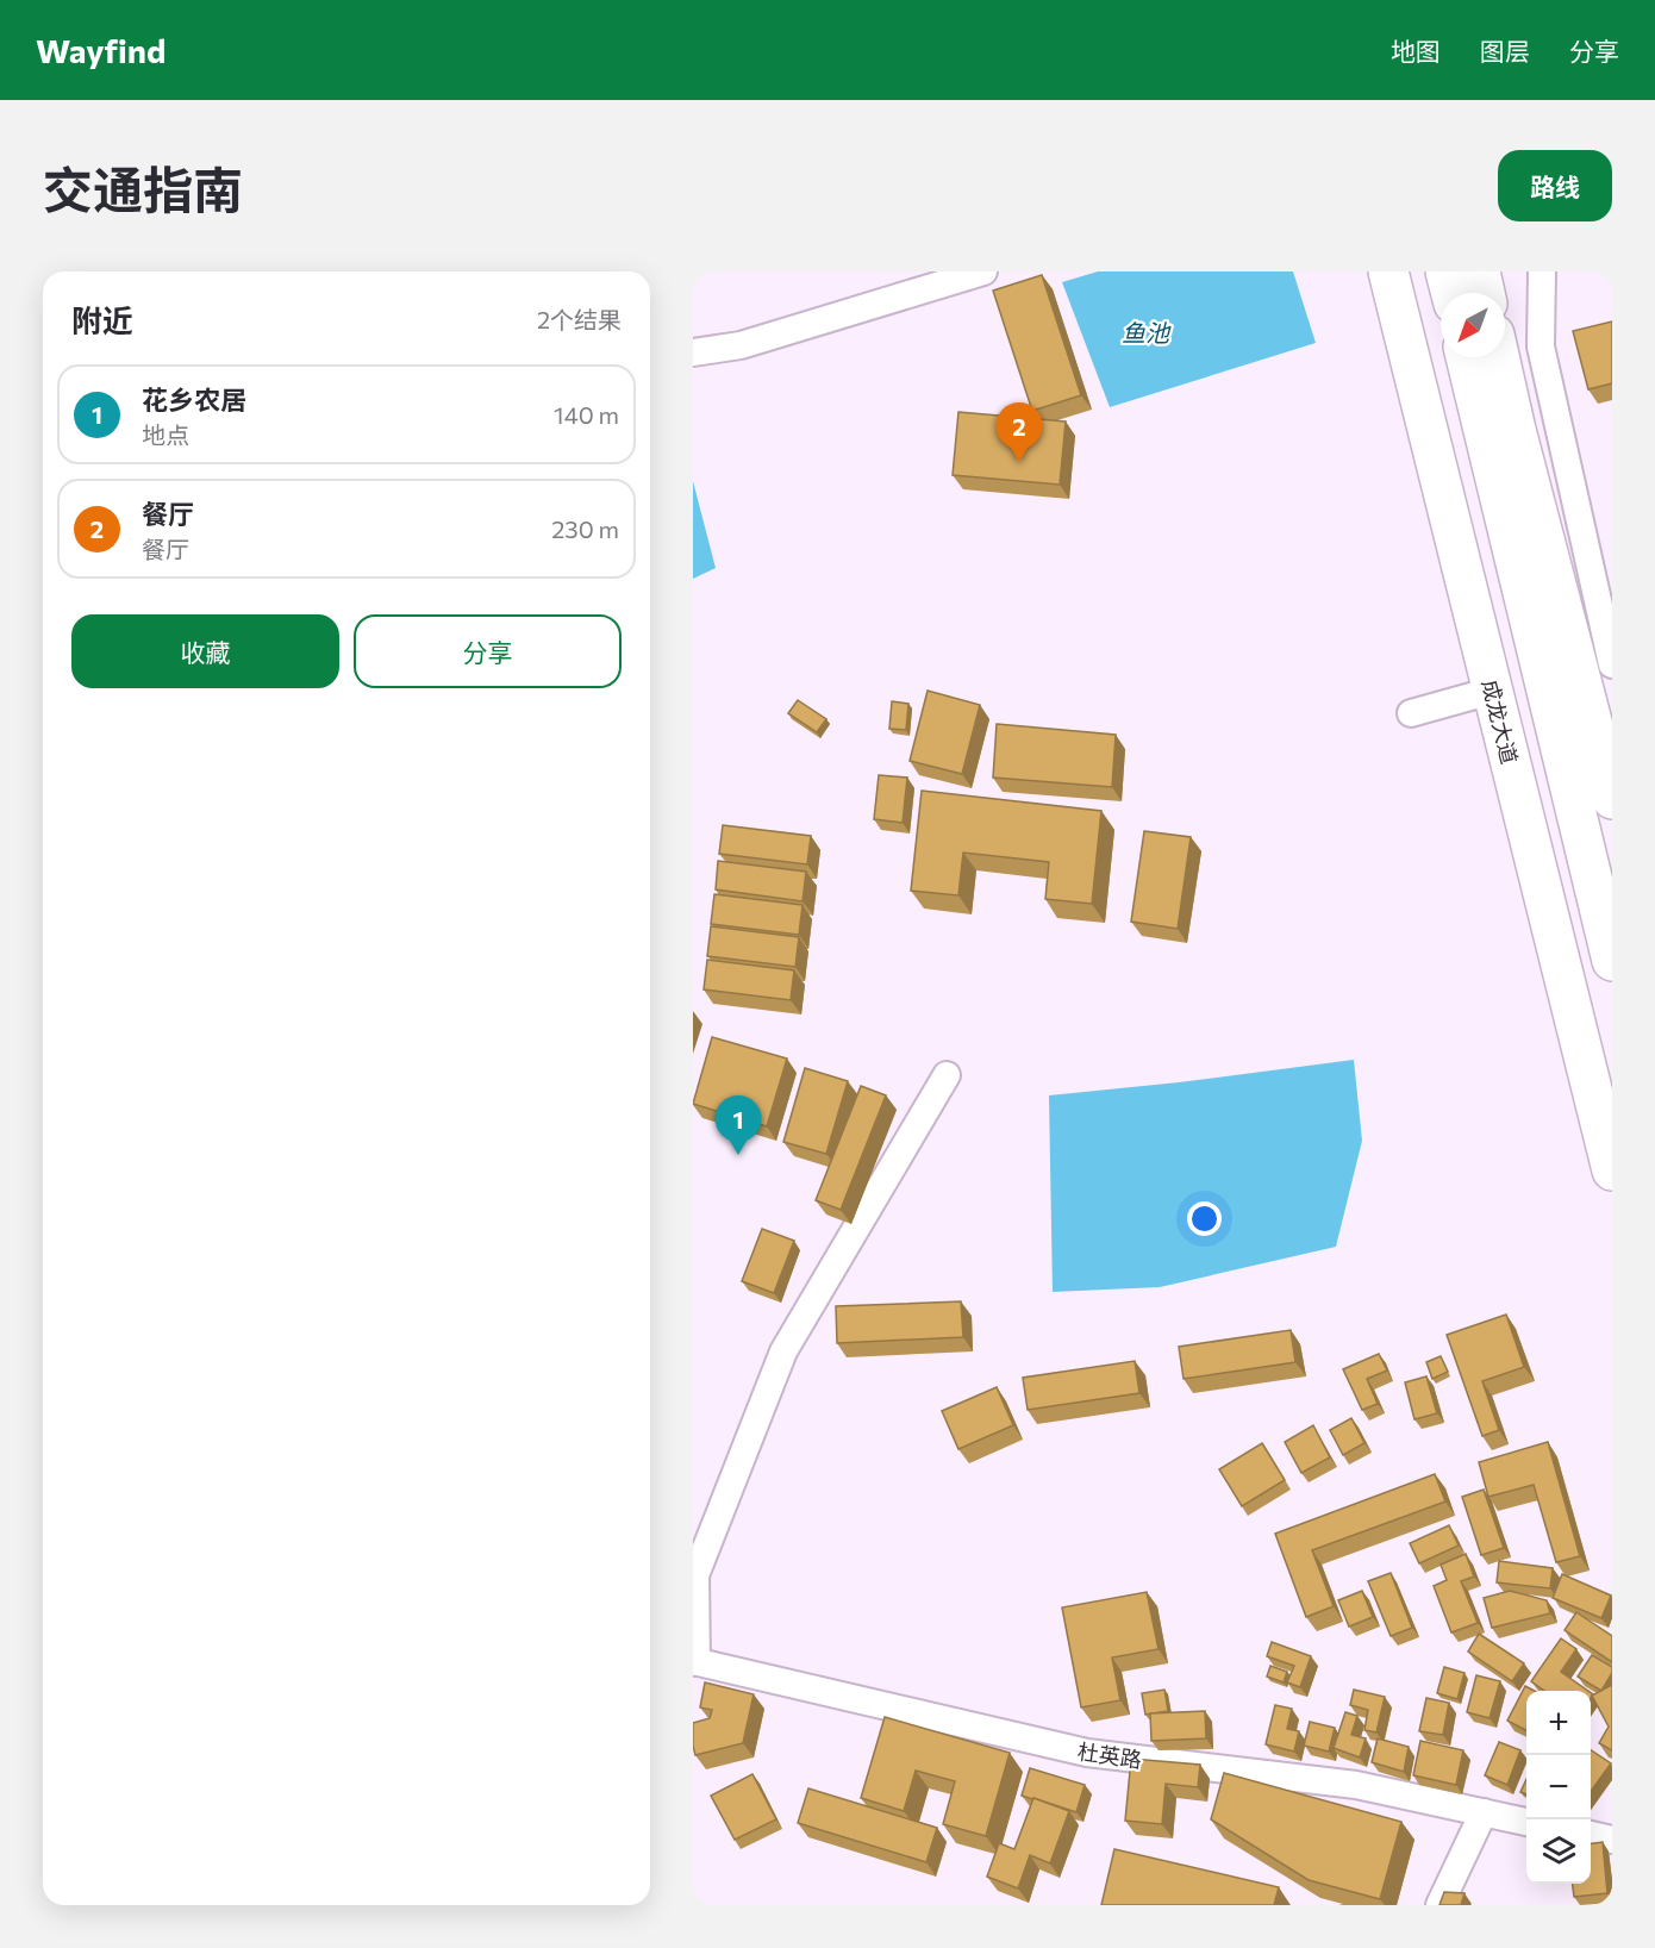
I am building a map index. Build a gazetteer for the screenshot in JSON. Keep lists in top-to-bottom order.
{
  "streets": {
    "highway": ["成龙大道"],
    "street": ["杜英路"]
  },
  "water": ["鱼池"],
  "north": "bottom left",
  "page": {
    "header": "Wayfind",
    "nav": ["地图", "图层", "分享"],
    "title": "交通指南",
    "buttons": [
      "路线",
      ["收藏", "分享"]
    ],
    "heading": ["附近", "2个结果"],
    "list": [
      {
        "mark": "1",
        "name": "花乡农居",
        "note": "地点",
        "value": "140 m"
      },
      {
        "mark": "2",
        "name": "餐厅",
        "note": "餐厅",
        "value": "230 m"
      }
    ],
    "pins": ["2", "1"],
    "map_buttons": ["+", "−"]
  }
}
